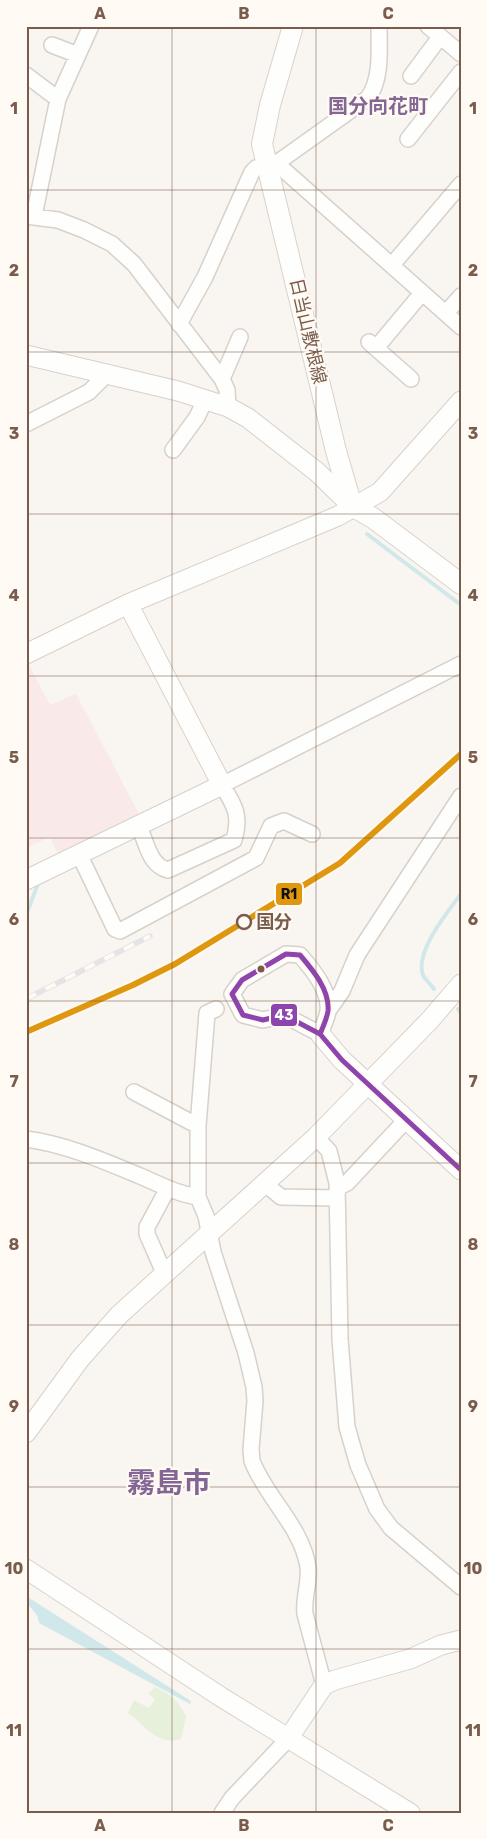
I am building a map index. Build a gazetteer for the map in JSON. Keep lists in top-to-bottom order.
{
  "streets": {
    "main road": ["日当山敷根線"]
  },
  "districts": ["国分向花町", "霧島市"],
  "places": ["国分"],
  "lines": ["transit line R1", "transit line 43"],
  "grid": {
    "columns": ["A", "B", "C"],
    "rows": [
      "1",
      "2",
      "3",
      "4",
      "5",
      "6",
      "7",
      "8",
      "9",
      "10",
      "11"
    ]
  }
}
